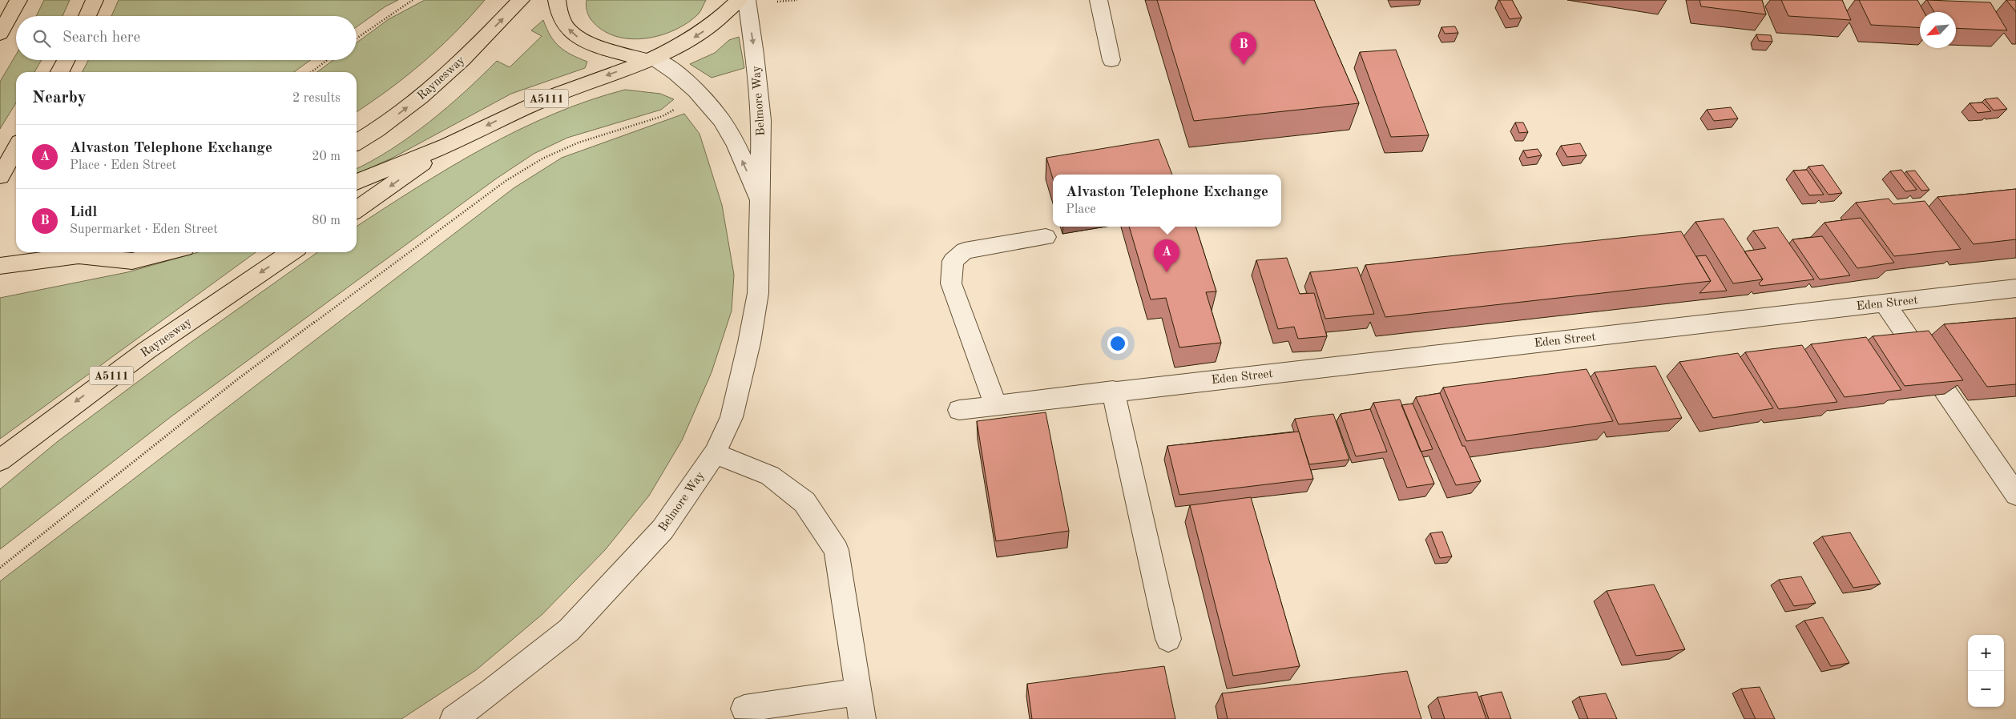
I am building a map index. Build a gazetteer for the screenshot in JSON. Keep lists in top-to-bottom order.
{
  "streets": {
    "highway": ["Raynesway", "A5111"],
    "street": ["Belmore Way", "Eden Street"]
  },
  "crossings": [
    ["A5111", "Belmore Way"]
  ],
  "north": "bottom left",
  "page": {
    "search": "Search here",
    "pins": ["B", "A"],
    "heading": ["Nearby", "2 results"],
    "list": [
      {
        "mark": "A",
        "name": "Alvaston Telephone Exchange",
        "note": "Place · Eden Street",
        "value": "20 m"
      },
      {
        "mark": "B",
        "name": "Lidl",
        "note": "Supermarket · Eden Street",
        "value": "80 m"
      }
    ],
    "popup": ["Alvaston Telephone Exchange", "Place"],
    "map_buttons": ["+", "−"]
  }
}
